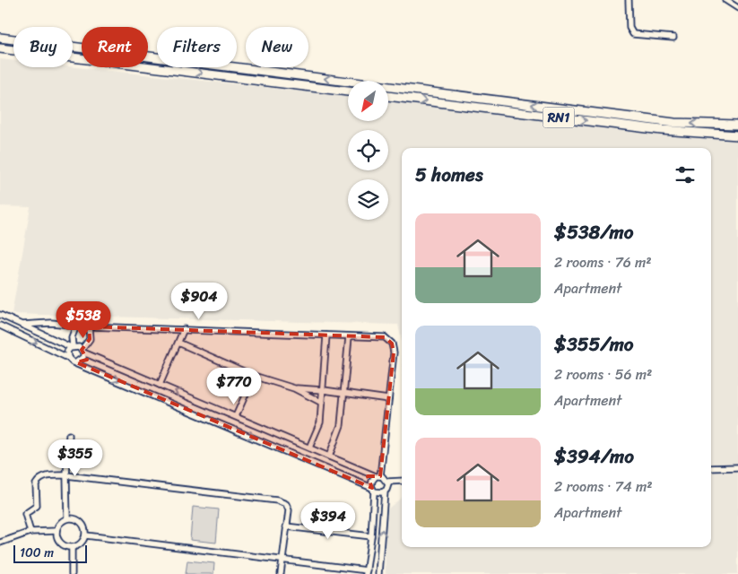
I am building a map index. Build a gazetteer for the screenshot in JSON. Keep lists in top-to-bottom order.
{
  "streets": {
    "highway": ["RN1"]
  },
  "scale_bar": "100 m",
  "north": "bottom left",
  "page": {
    "chip": [
      "Buy",
      "Rent",
      "Filters",
      "New"
    ],
    "heading": "5 homes",
    "list": [
      {
        "name": "$538/mo",
        "note": "2 rooms · 76 m² · Apartment"
      },
      {
        "name": "$355/mo",
        "note": "2 rooms · 56 m² · Apartment"
      },
      {
        "name": "$394/mo",
        "note": "2 rooms · 74 m² · Apartment"
      }
    ],
    "price": [
      "$904",
      "$538",
      "$770",
      "$355",
      "$394"
    ],
    "scale": "100 m"
  }
}
